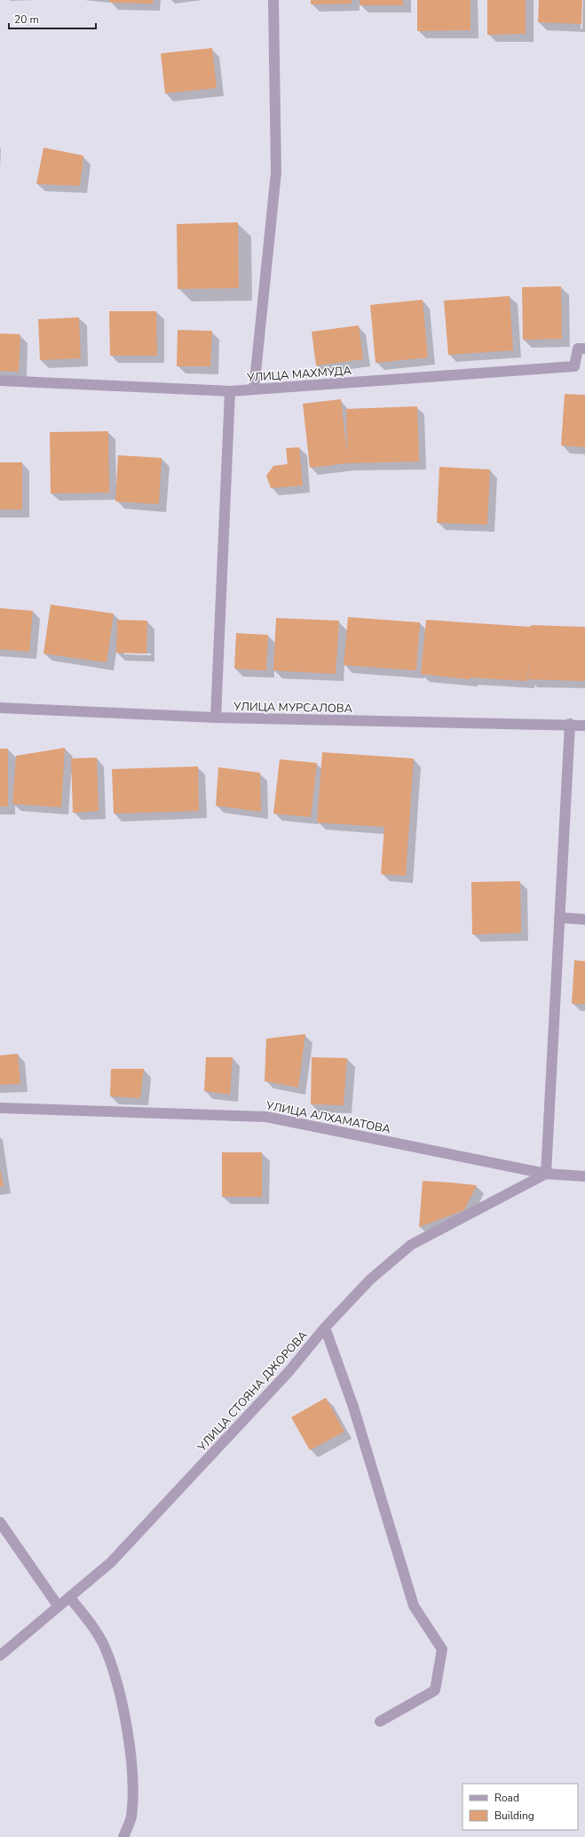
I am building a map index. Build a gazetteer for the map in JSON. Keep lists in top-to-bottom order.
{
  "streets": {
    "street": [
      "УЛИЦА МАХМУДА",
      "УЛИЦА МУРСАЛОВА",
      "УЛИЦА АЛХАМАТОВА",
      "УЛИЦА СТОЯНА ДЖОРОВА"
    ]
  },
  "crossings": [
    ["УЛИЦА АЛХАМАТОВА", "УЛИЦА СТОЯНА ДЖОРОВА"]
  ],
  "legend": ["Road", "Building"],
  "scale_bar": "20 m"
}
